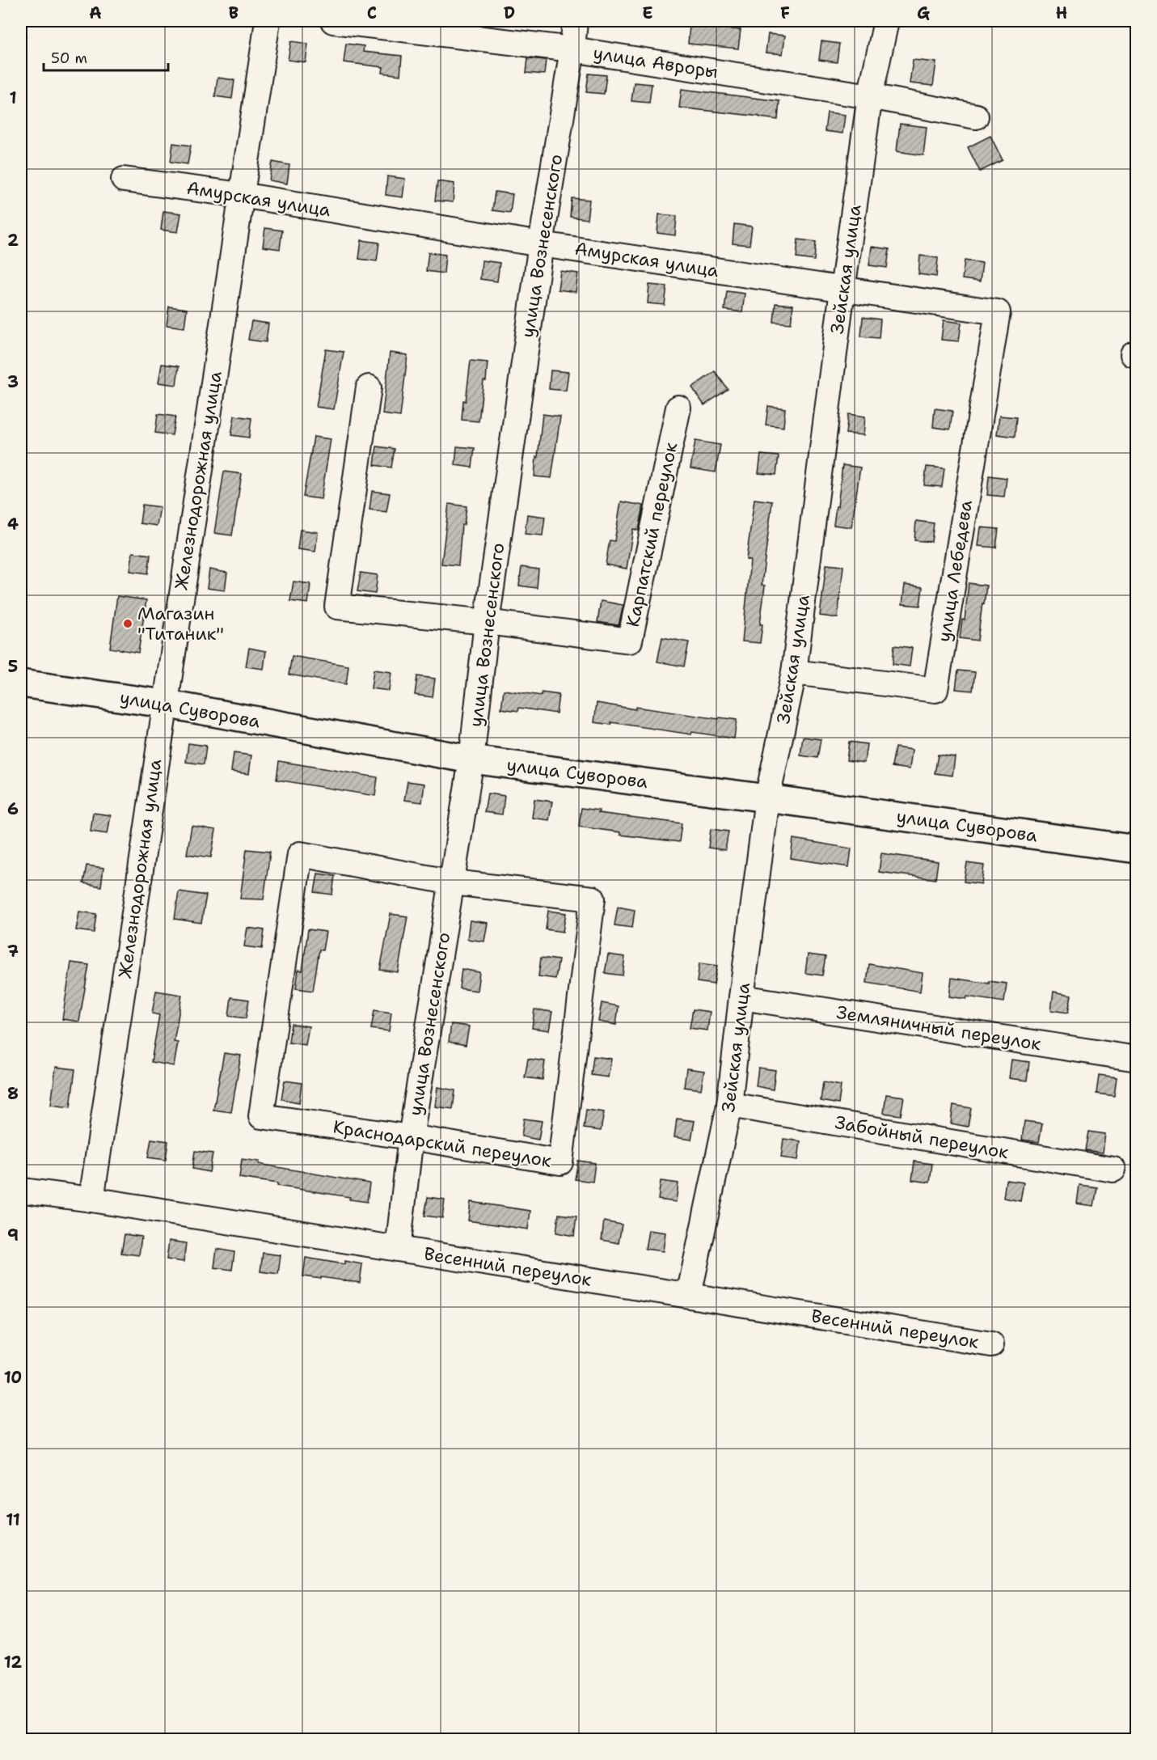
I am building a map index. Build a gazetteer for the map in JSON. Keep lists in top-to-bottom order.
{
  "streets": {
    "main road": ["улица Суворова"],
    "street": [
      "улица Авроры",
      "Амурская улица",
      "улица Вознесенского",
      "Зейская улица",
      "Железнодорожная улица",
      "Карпатский переулок",
      "улица Лебедева",
      "Земляничный переулок",
      "Забойный переулок",
      "Краснодарский переулок",
      "Весенний переулок"
    ]
  },
  "crossings": [
    ["улица Авроры", "улица Вознесенского"],
    ["улица Авроры", "Зейская улица"],
    ["Амурская улица", "улица Вознесенского"],
    ["Амурская улица", "Зейская улица"],
    ["Амурская улица", "Железнодорожная улица"],
    ["Амурская улица", "улица Лебедева"],
    ["улица Вознесенского", "Карпатский переулок"],
    ["улица Вознесенского", "улица Суворова"],
    ["улица Вознесенского", "Краснодарский переулок"],
    ["улица Вознесенского", "Весенний переулок"],
    ["Зейская улица", "улица Лебедева"],
    ["Зейская улица", "улица Суворова"],
    ["Зейская улица", "Земляничный переулок"],
    ["Зейская улица", "Забойный переулок"],
    ["Зейская улица", "Весенний переулок"],
    ["Железнодорожная улица", "улица Суворова"],
    ["Железнодорожная улица", "Весенний переулок"]
  ],
  "places": ["Магазин \"Титаник\""],
  "scale_bar": "50 m",
  "grid": {
    "columns": [
      "A",
      "B",
      "C",
      "D",
      "E",
      "F",
      "G",
      "H"
    ],
    "rows": [
      "1",
      "2",
      "3",
      "4",
      "5",
      "6",
      "7",
      "8",
      "9",
      "10",
      "11",
      "12"
    ]
  }
}
